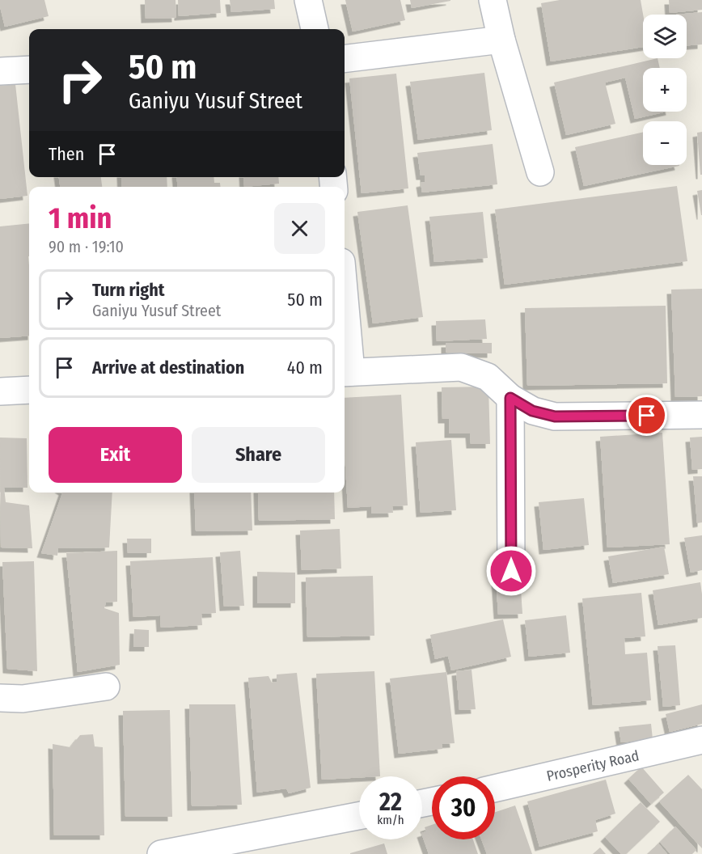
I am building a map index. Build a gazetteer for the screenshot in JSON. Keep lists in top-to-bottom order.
{
  "streets": {
    "street": ["Prosperity Road"]
  },
  "page": {
    "map_buttons": ["+", "−"],
    "turn": ["50 m", "Ganiyu Yusuf Street"],
    "then": "Then",
    "heading": ["1 min", "90 m · 19:10"],
    "list": [
      {
        "name": "Turn right",
        "note": "Ganiyu Yusuf Street",
        "value": "50 m"
      },
      {
        "name": "Arrive at destination",
        "value": "40 m"
      }
    ],
    "buttons": ["Exit", "Share"],
    "speed": "22 km/h",
    "limit": "30"
  }
}
